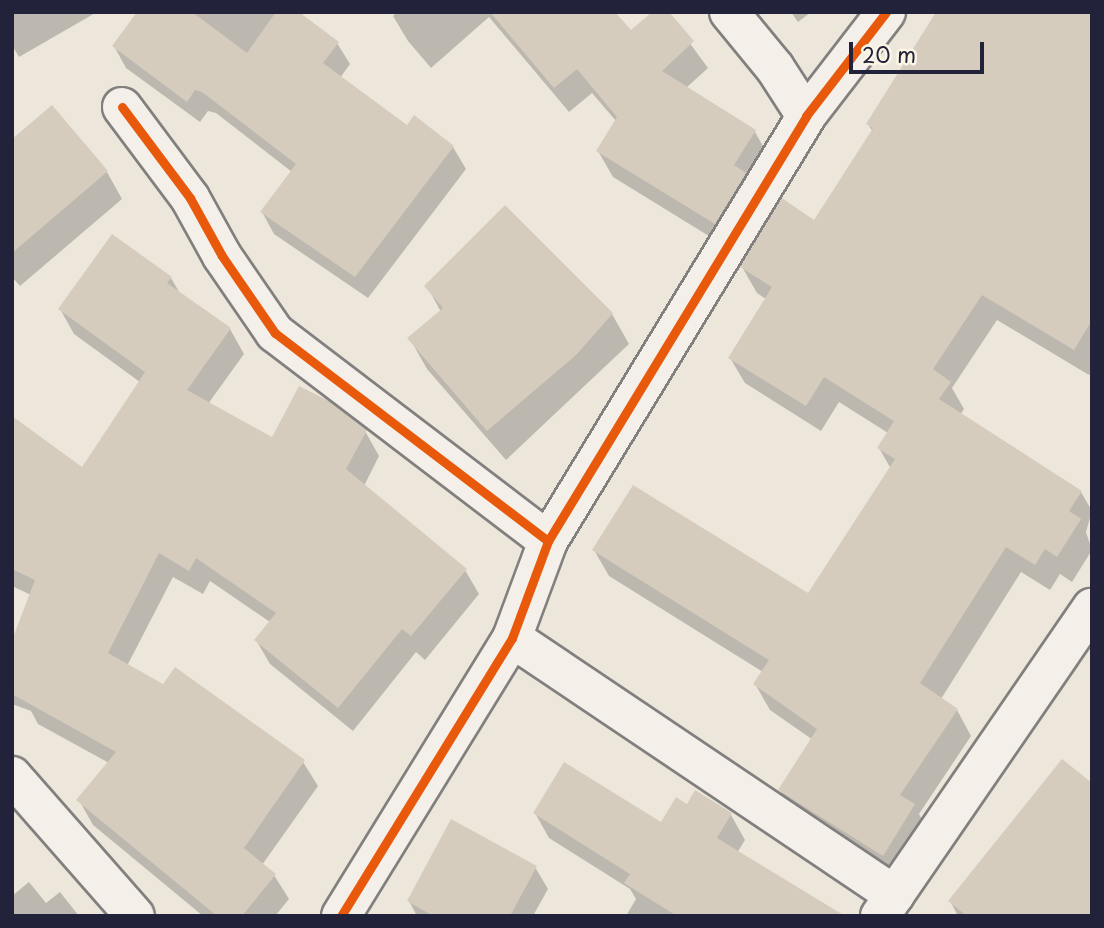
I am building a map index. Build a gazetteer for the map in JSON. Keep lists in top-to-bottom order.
{
  "scale_bar": "20 m"
}
